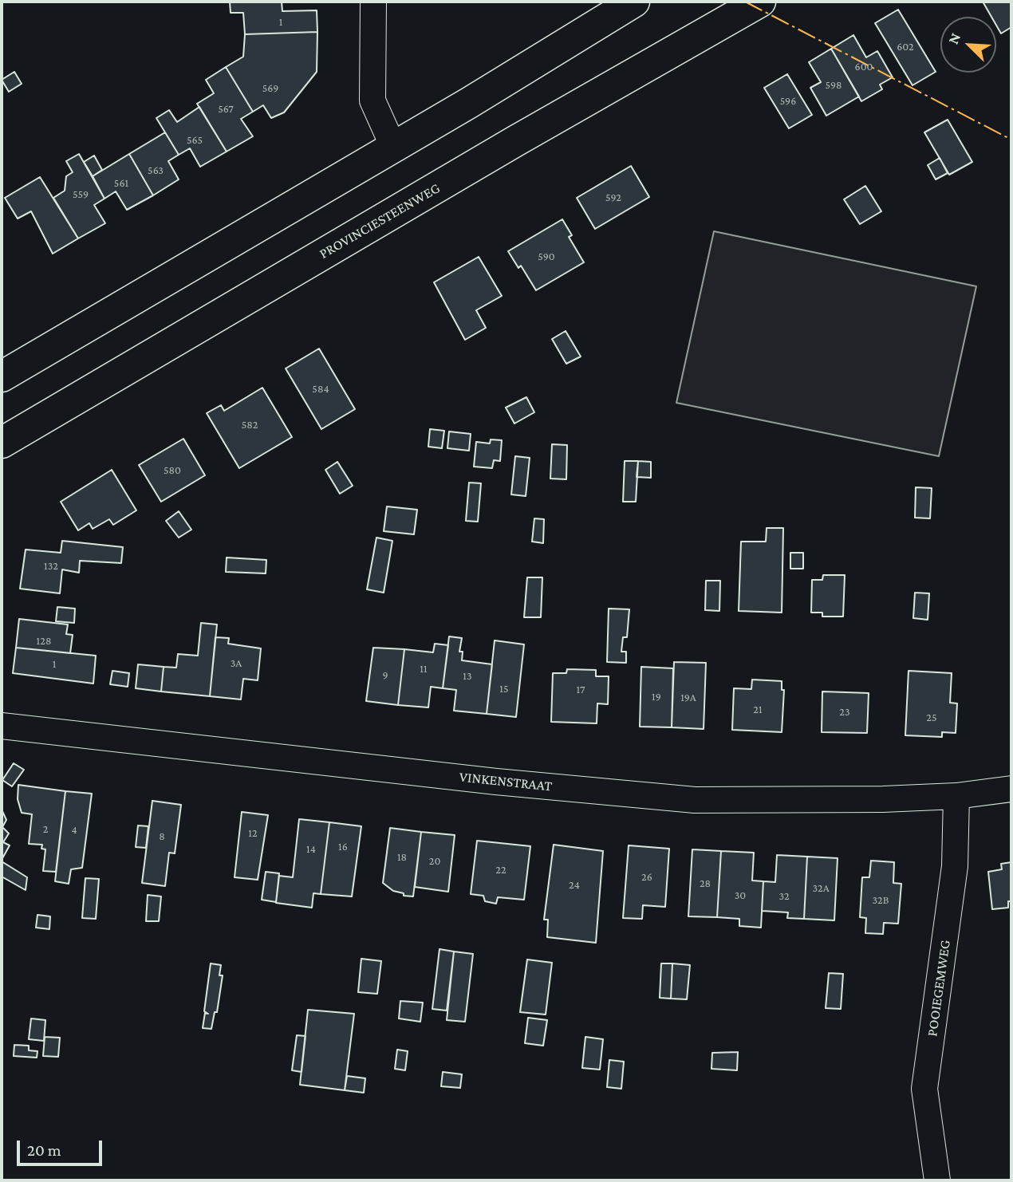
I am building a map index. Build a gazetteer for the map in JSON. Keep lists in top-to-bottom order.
{
  "streets": {
    "main road": ["PROVINCIESTEENWEG"],
    "street": ["VINKENSTRAAT", "POOIEGEMWEG"]
  },
  "crossings": [
    ["VINKENSTRAAT", "POOIEGEMWEG"]
  ],
  "house_numbers": [
    "1",
    "602",
    "600",
    "598",
    "569",
    "596",
    "567",
    "565",
    "563",
    "561",
    "559",
    "592",
    "590",
    "584",
    "582",
    "580",
    "132",
    "128",
    "3A",
    "1",
    "11",
    "9",
    "13",
    "15",
    "17",
    "19",
    "19A",
    "21",
    "23",
    "25",
    "2",
    "4",
    "12",
    "8",
    "16",
    "14",
    "18",
    "20",
    "22",
    "26",
    "28",
    "24",
    "32A",
    "30",
    "32",
    "32B"
  ],
  "scale_bar": "20 m",
  "north": "top left"
}
